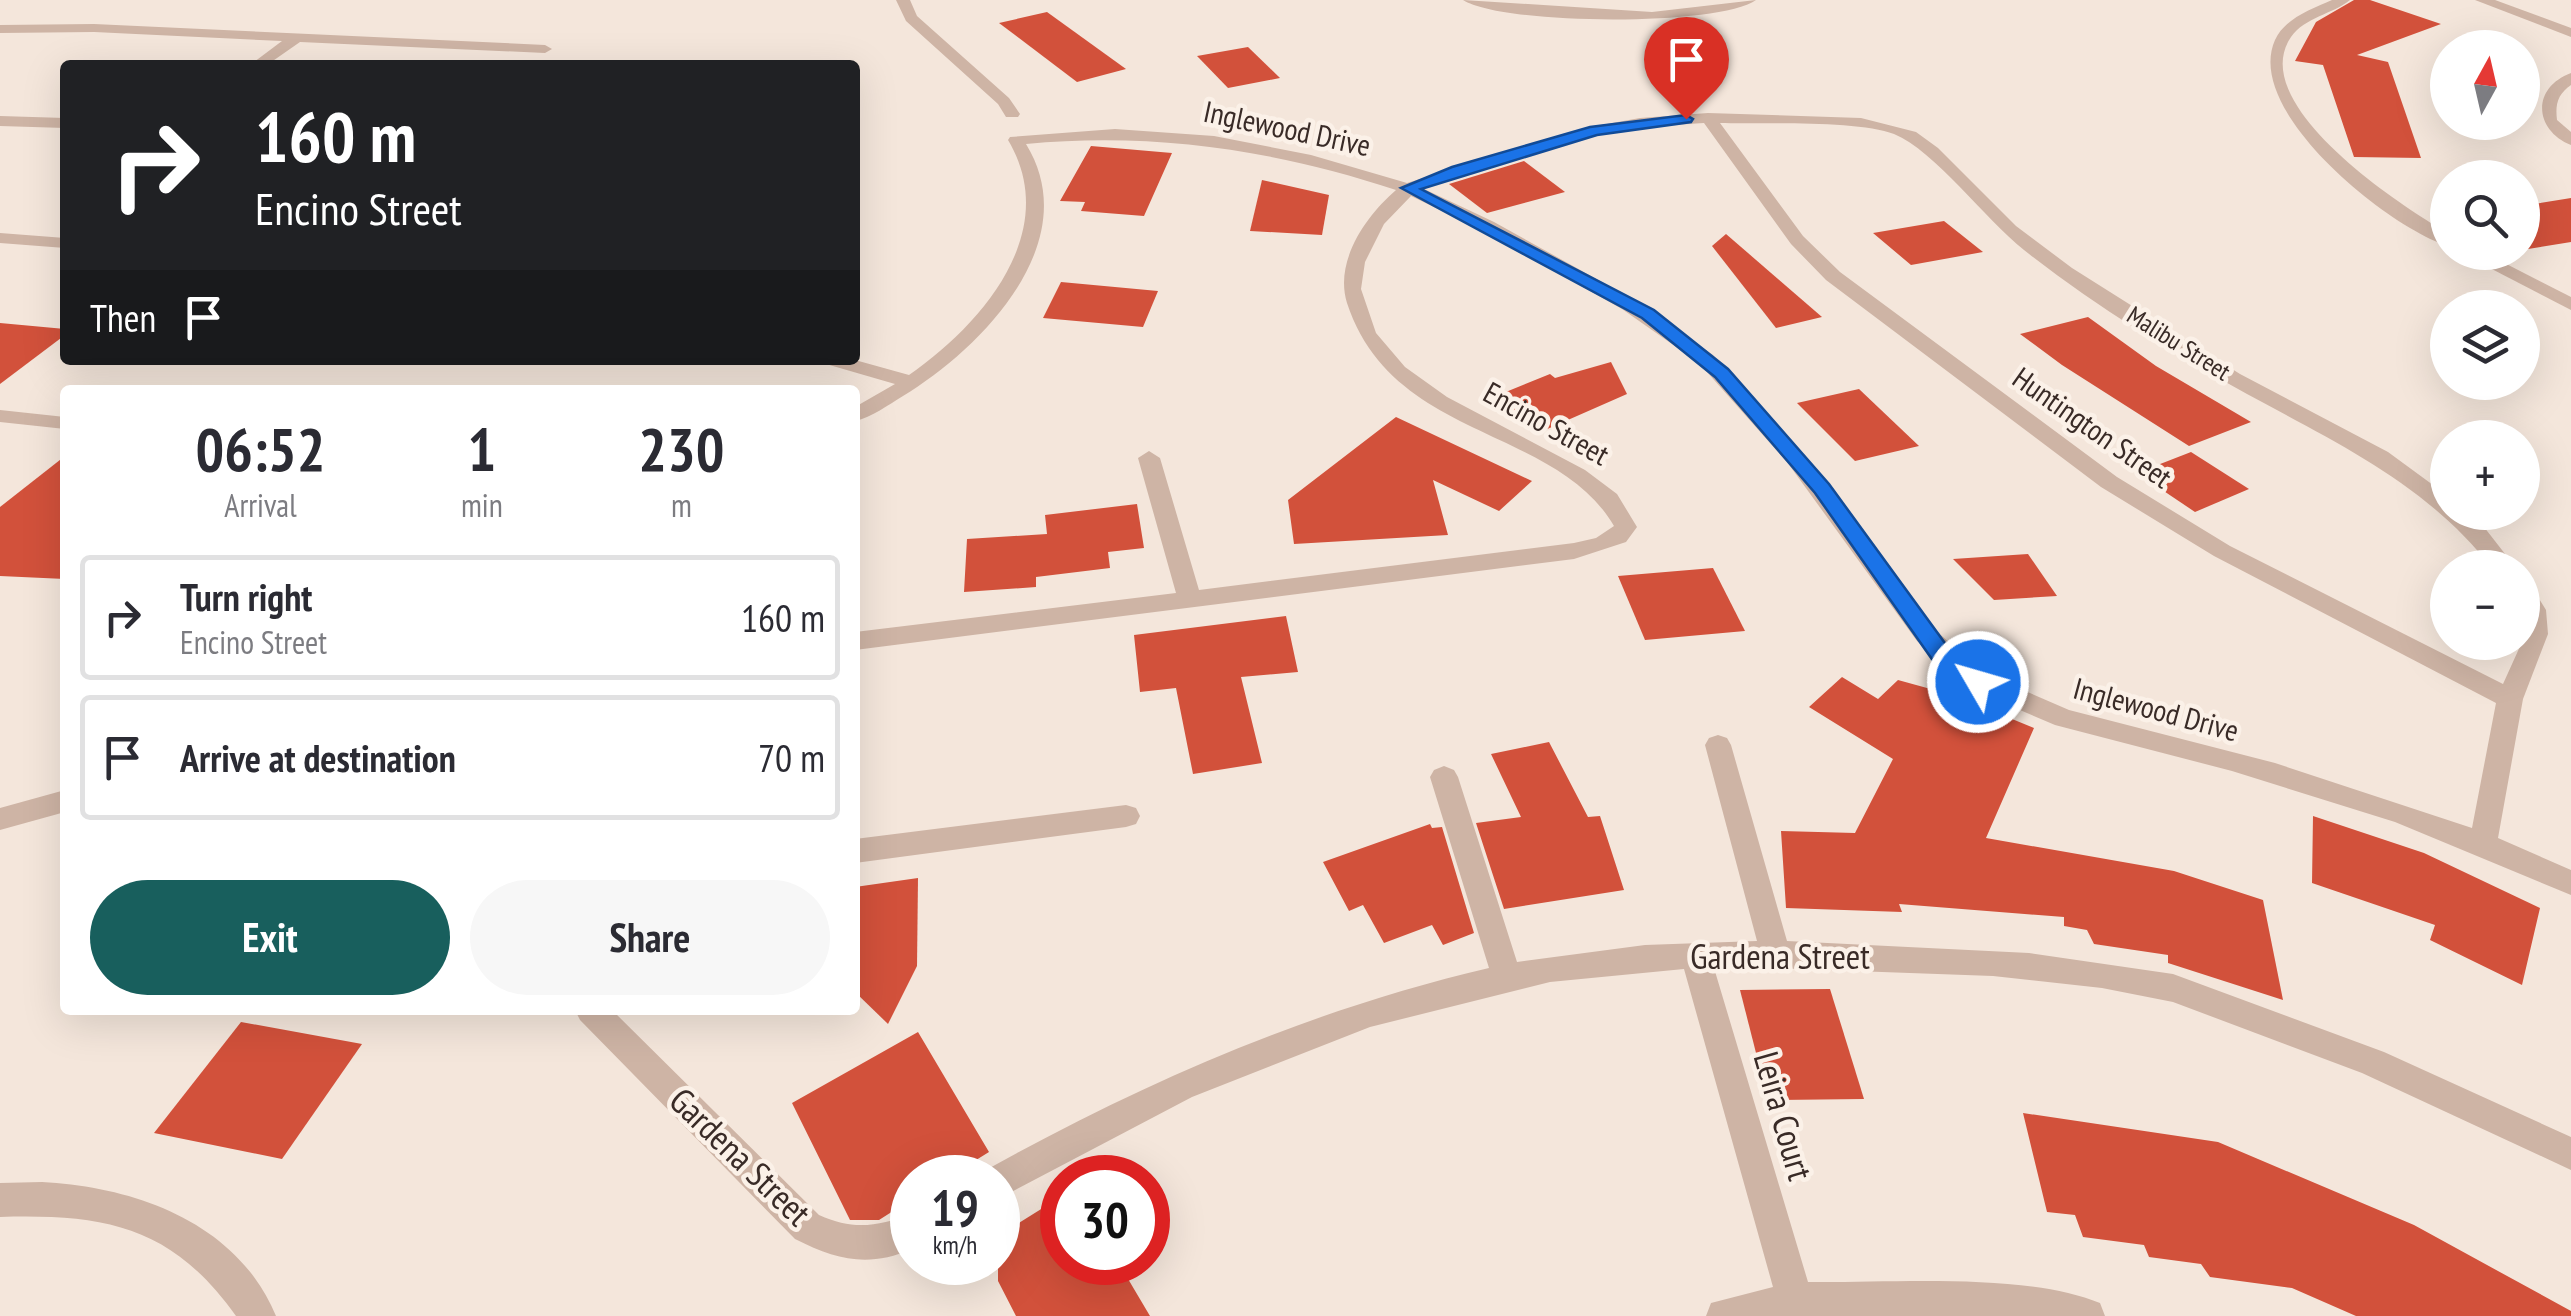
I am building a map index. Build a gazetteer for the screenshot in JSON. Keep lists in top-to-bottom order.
{
  "streets": {
    "street": [
      "Inglewood Drive",
      "Malibu Street",
      "Encino Street",
      "Huntington Street",
      "Gardena Street",
      "Leira Court"
    ]
  },
  "crossings": [
    ["Inglewood Drive", "Encino Street"],
    ["Malibu Street", "Encino Street"],
    ["Encino Street", "Huntington Street"],
    ["Gardena Street", "Leira Court"]
  ],
  "north": "top",
  "page": {
    "map_buttons": ["+", "−"],
    "turn": ["160 m", "Encino Street"],
    "then": "Then",
    "eta": [
      "06:52",
      "Arrival",
      "1",
      "min",
      "230",
      "m"
    ],
    "list": [
      {
        "name": "Turn right",
        "note": "Encino Street",
        "value": "160 m"
      },
      {
        "name": "Arrive at destination",
        "value": "70 m"
      }
    ],
    "buttons": ["Exit", "Share"],
    "speed": "19 km/h",
    "limit": "30"
  }
}
